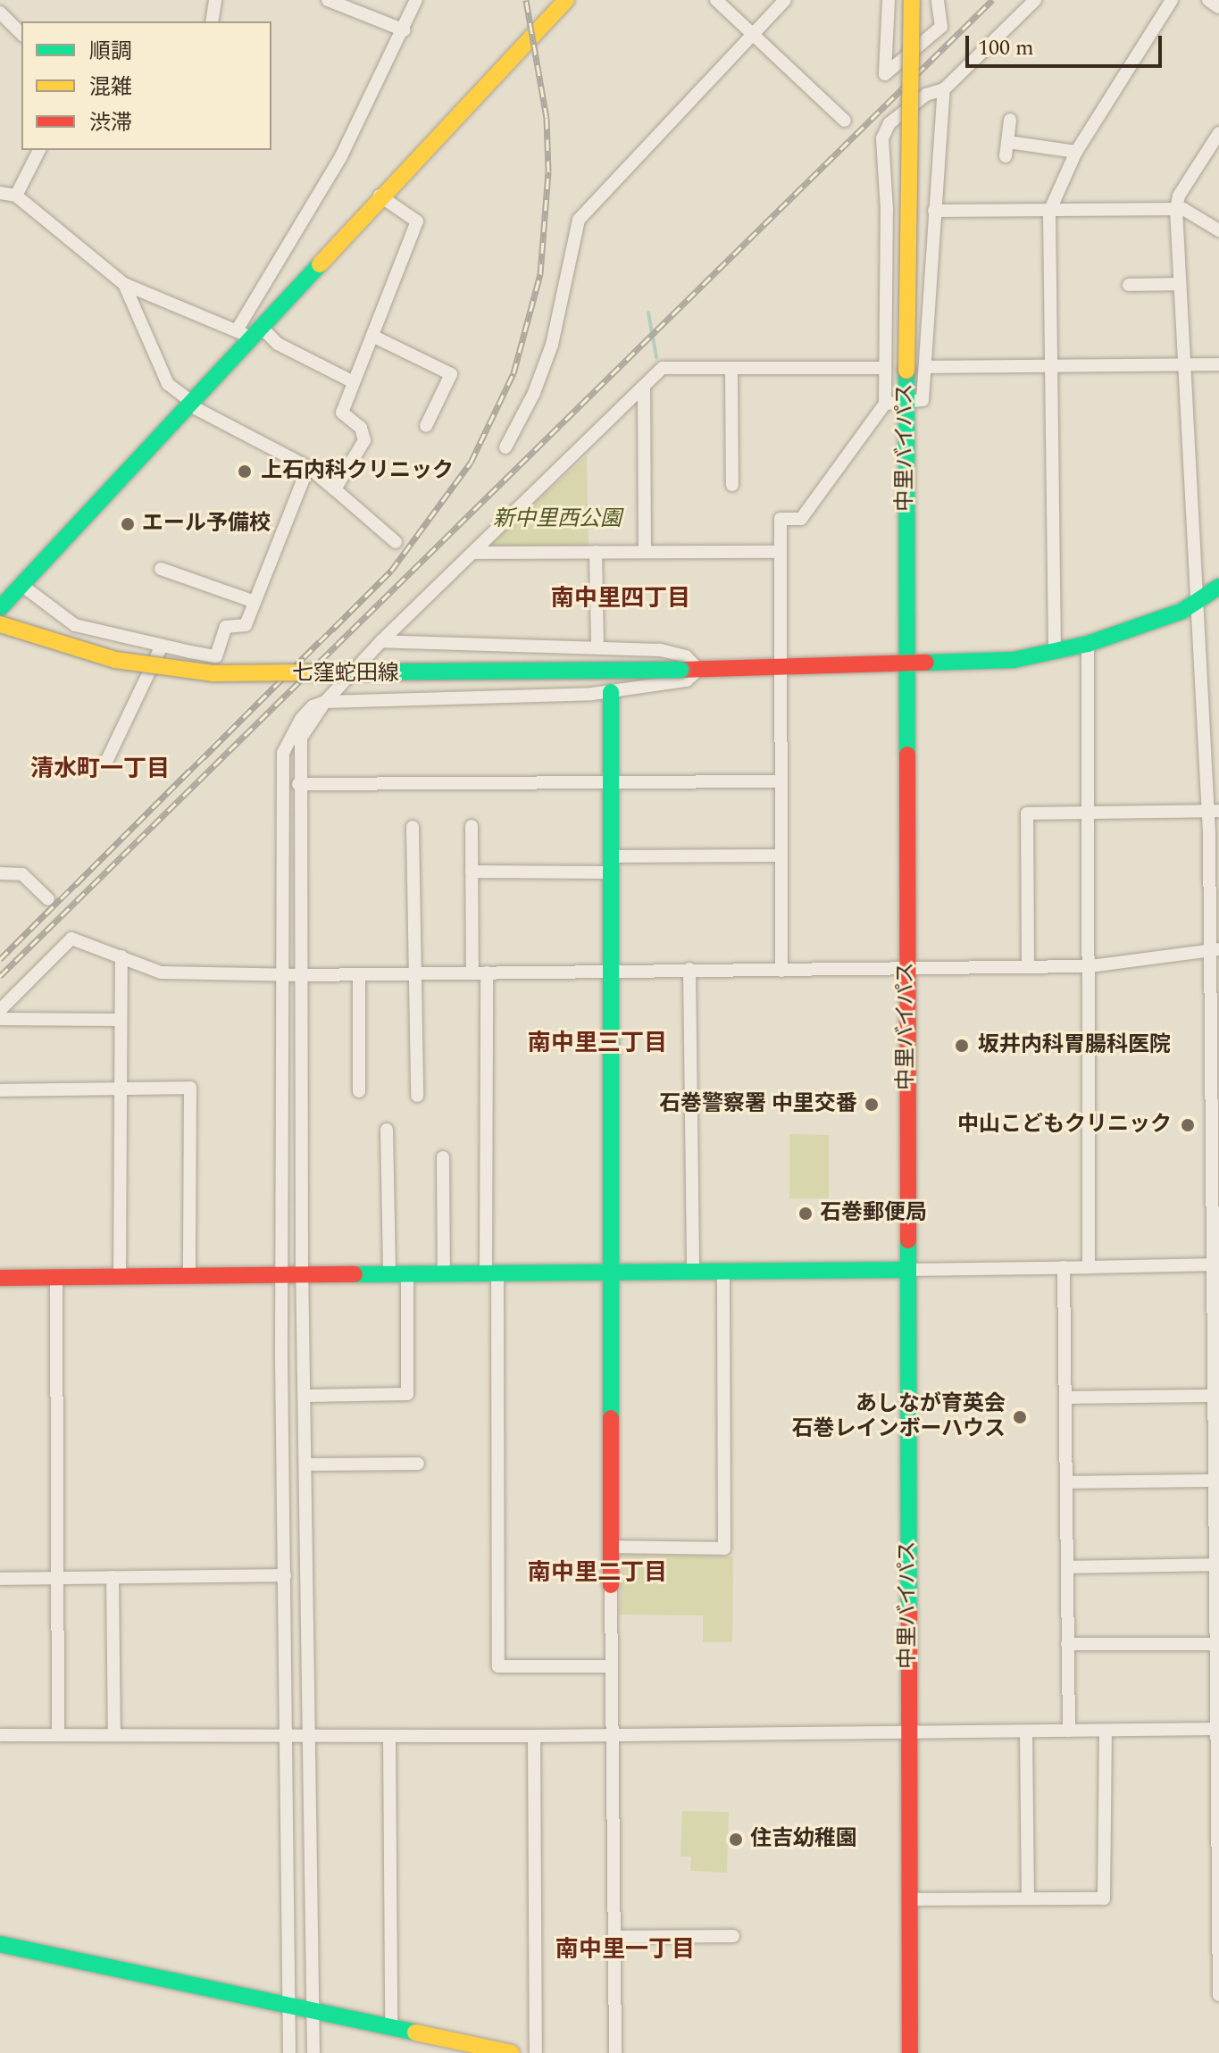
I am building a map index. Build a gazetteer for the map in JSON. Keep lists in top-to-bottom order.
{
  "streets": {
    "street": ["中里バイパス", "七窪蛇田線"]
  },
  "crossings": [
    ["中里バイパス", "七窪蛇田線"]
  ],
  "districts": [
    "南中里四丁目",
    "清水町一丁目",
    "南中里三丁目",
    "南中里二丁目",
    "南中里一丁目"
  ],
  "parks": ["新中里西公園"],
  "places": [
    "上石内科クリニック",
    "エール予備校",
    "坂井内科胃腸科医院",
    "石巻警察署 中里交番",
    "中山こどもクリニック",
    "石巻郵便局",
    "あしなが育英会 石巻レインボーハウス",
    "住吉幼稚園"
  ],
  "legend": ["順調", "混雑", "渋滞"],
  "scale_bar": "100 m"
}
